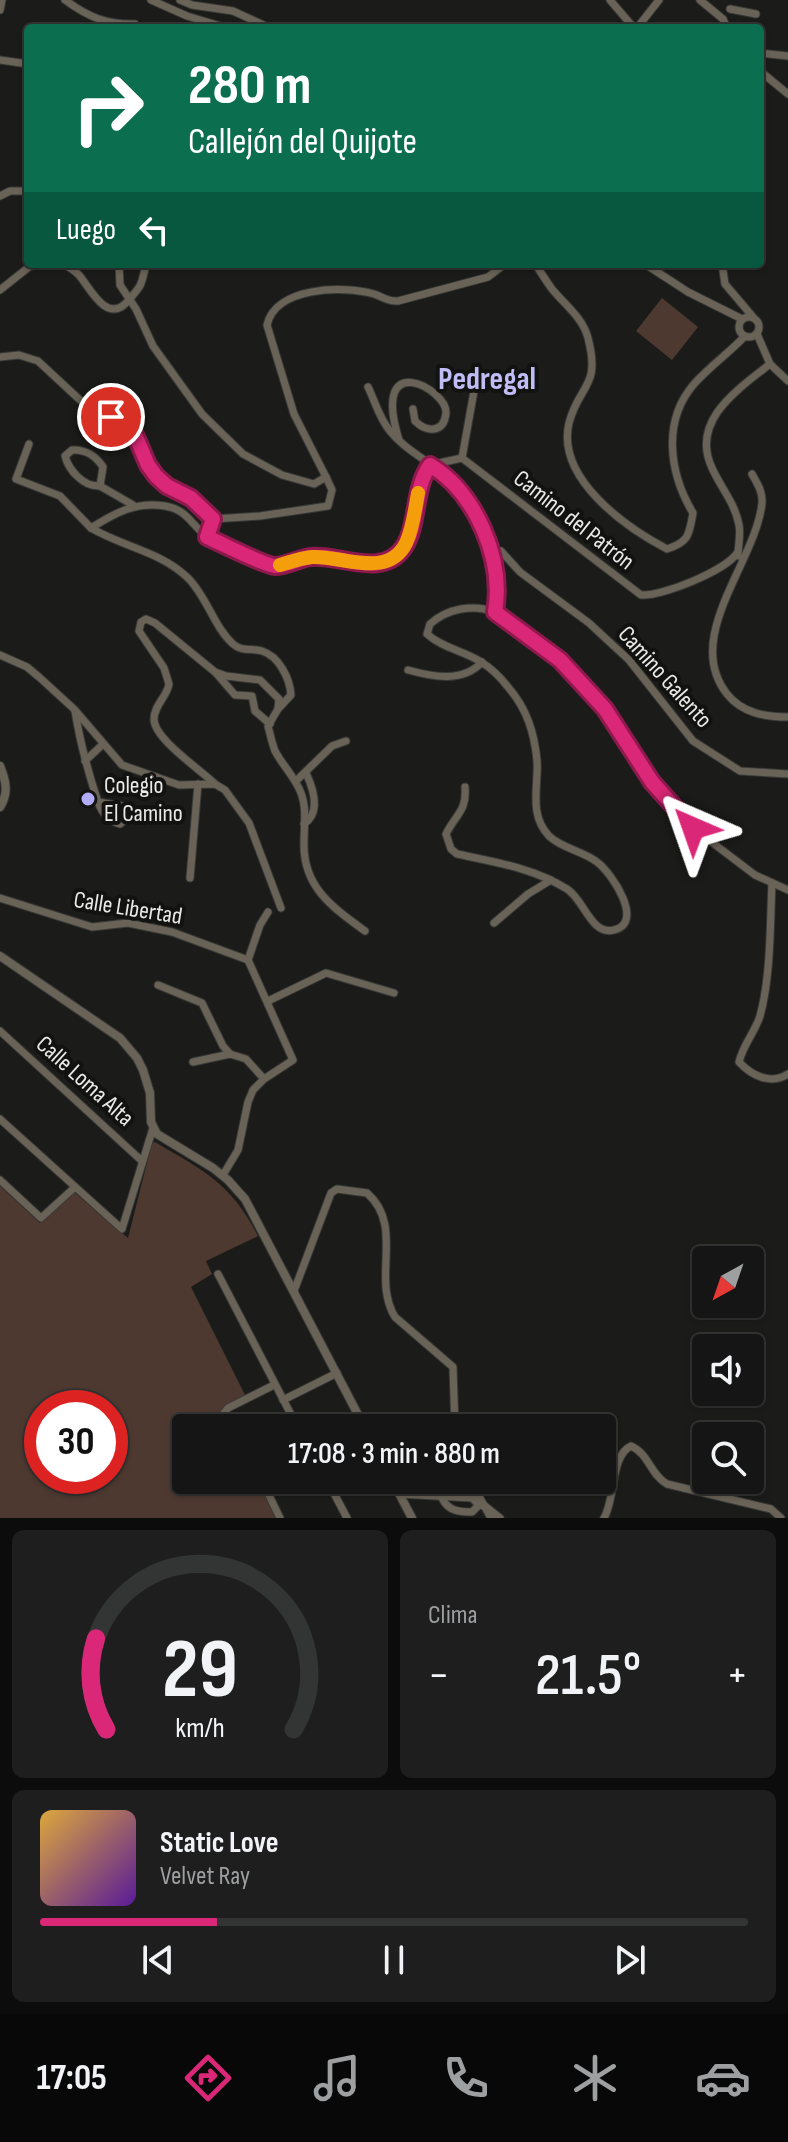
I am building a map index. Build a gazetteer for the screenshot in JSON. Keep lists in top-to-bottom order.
{
  "streets": {
    "street": [
      "Camino del Patrón",
      "Camino Galento",
      "Calle Libertad",
      "Calle Loma Alta"
    ]
  },
  "districts": ["Pedregal"],
  "places": ["Colegio El Camino"],
  "north": "bottom left",
  "page": {
    "turn": ["280 m", "Callejón del Quijote"],
    "then": "Luego",
    "limit": "30",
    "trip": "17:08 · 3 min · 880 m",
    "tile": "Clima",
    "heat": ["−", "21.5°", "+"],
    "song": ["Static Love", "Velvet Ray"],
    "tabs": "17:05",
    "gauge": ["29", "km/h"]
  }
}
